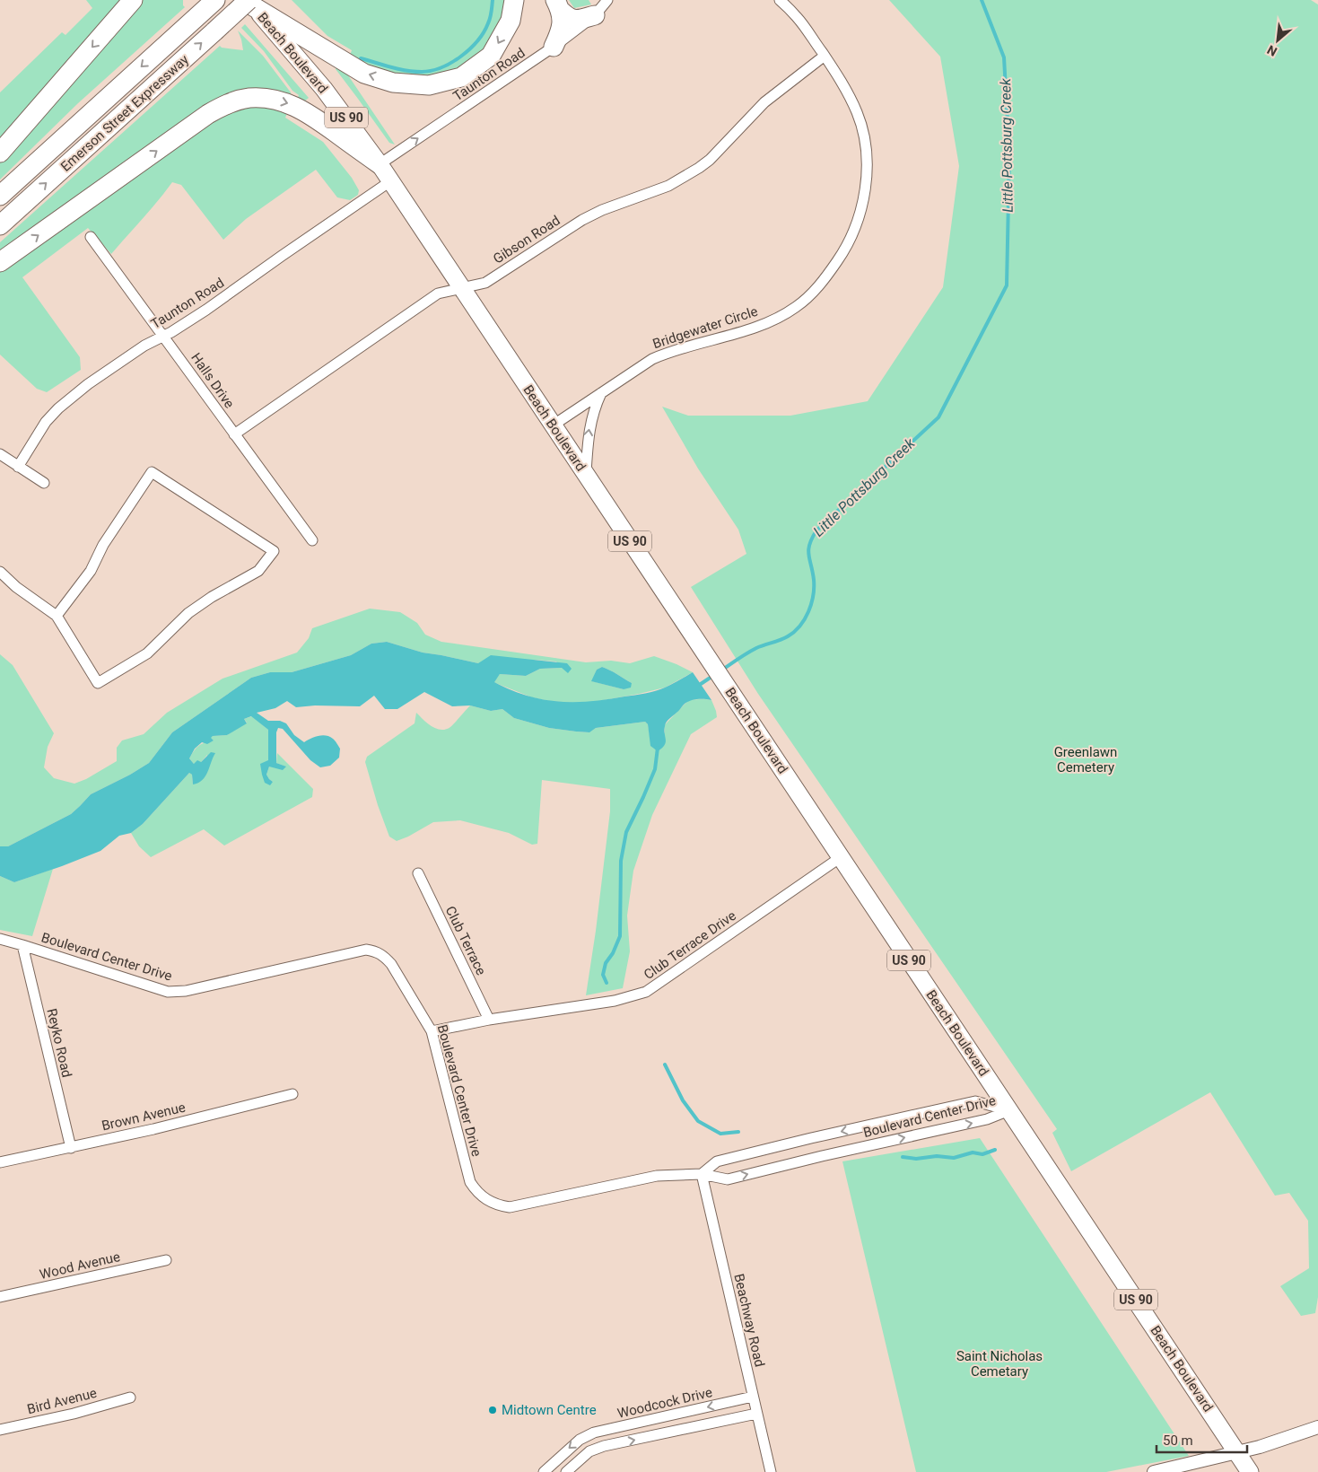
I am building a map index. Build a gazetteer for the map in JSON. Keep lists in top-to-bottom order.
{
  "streets": {
    "highway": ["Beach Boulevard", "Emerson Street Expressway", "US 90"],
    "street": [
      "Taunton Road",
      "Gibson Road",
      "Bridgewater Circle",
      "Halls Drive",
      "Club Terrace",
      "Club Terrace Drive",
      "Boulevard Center Drive",
      "Reyko Road",
      "Brown Avenue",
      "Wood Avenue",
      "Beachway Road",
      "Bird Avenue",
      "Woodcock Drive"
    ]
  },
  "crossings": [
    ["Beach Boulevard", "Taunton Road"],
    ["Beach Boulevard", "Emerson Street Expressway"],
    ["Beach Boulevard", "Gibson Road"],
    ["Beach Boulevard", "Bridgewater Circle"],
    ["Beach Boulevard", "Club Terrace Drive"],
    ["Beach Boulevard", "Boulevard Center Drive"],
    ["Taunton Road", "Halls Drive"],
    ["Gibson Road", "Bridgewater Circle"],
    ["Gibson Road", "Halls Drive"],
    ["Club Terrace", "Club Terrace Drive"],
    ["Club Terrace Drive", "Boulevard Center Drive"],
    ["Boulevard Center Drive", "Reyko Road"],
    ["Boulevard Center Drive", "Beachway Road"],
    ["Reyko Road", "Brown Avenue"],
    ["Beachway Road", "Woodcock Drive"]
  ],
  "water": ["Little Pottsburg Creek"],
  "parks": ["Greenlawn Cemetery", "Saint Nicholas Cemetary"],
  "places": ["Midtown Centre"],
  "scale_bar": "50 m",
  "north": "bottom left"
}
